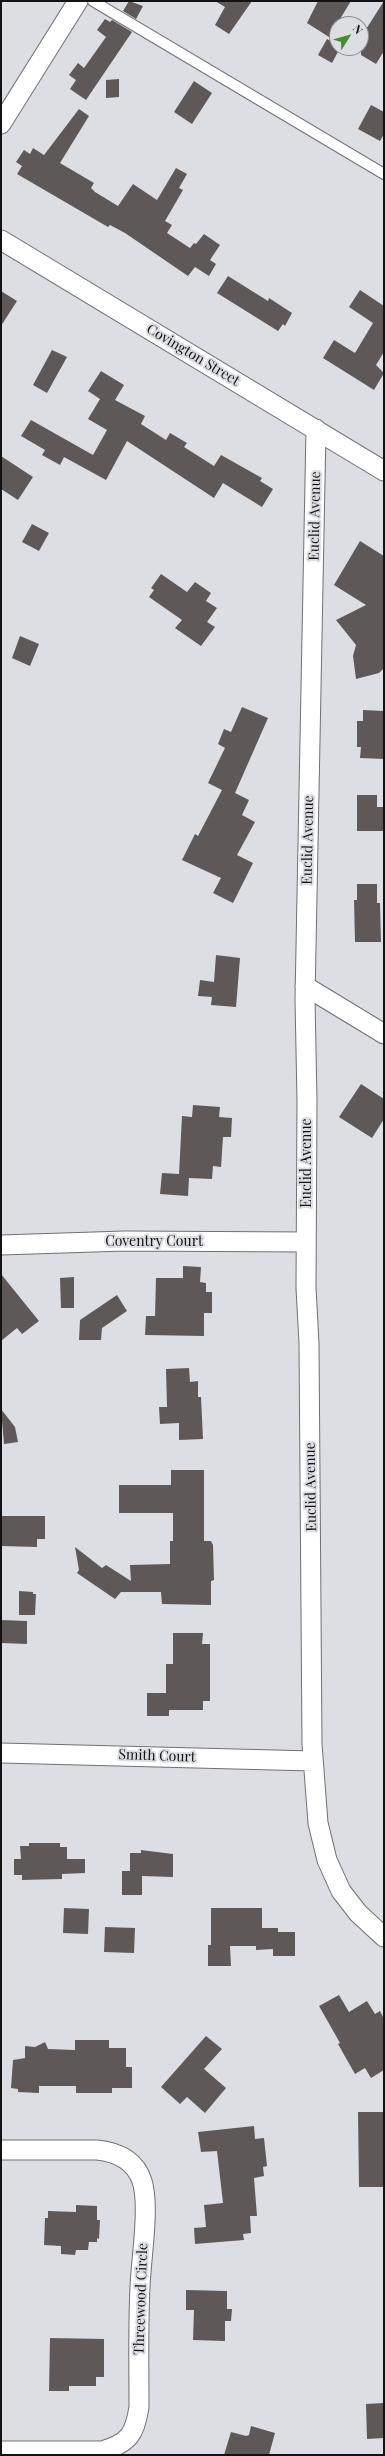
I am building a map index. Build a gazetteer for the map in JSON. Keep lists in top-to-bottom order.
{
  "streets": {
    "street": [
      "Covington Street",
      "Euclid Avenue",
      "Coventry Court",
      "Smith Court",
      "Threewood Circle"
    ]
  },
  "crossings": [
    ["Covington Street", "Euclid Avenue"],
    ["Euclid Avenue", "Coventry Court"],
    ["Euclid Avenue", "Smith Court"]
  ],
  "north": "top right"
}
